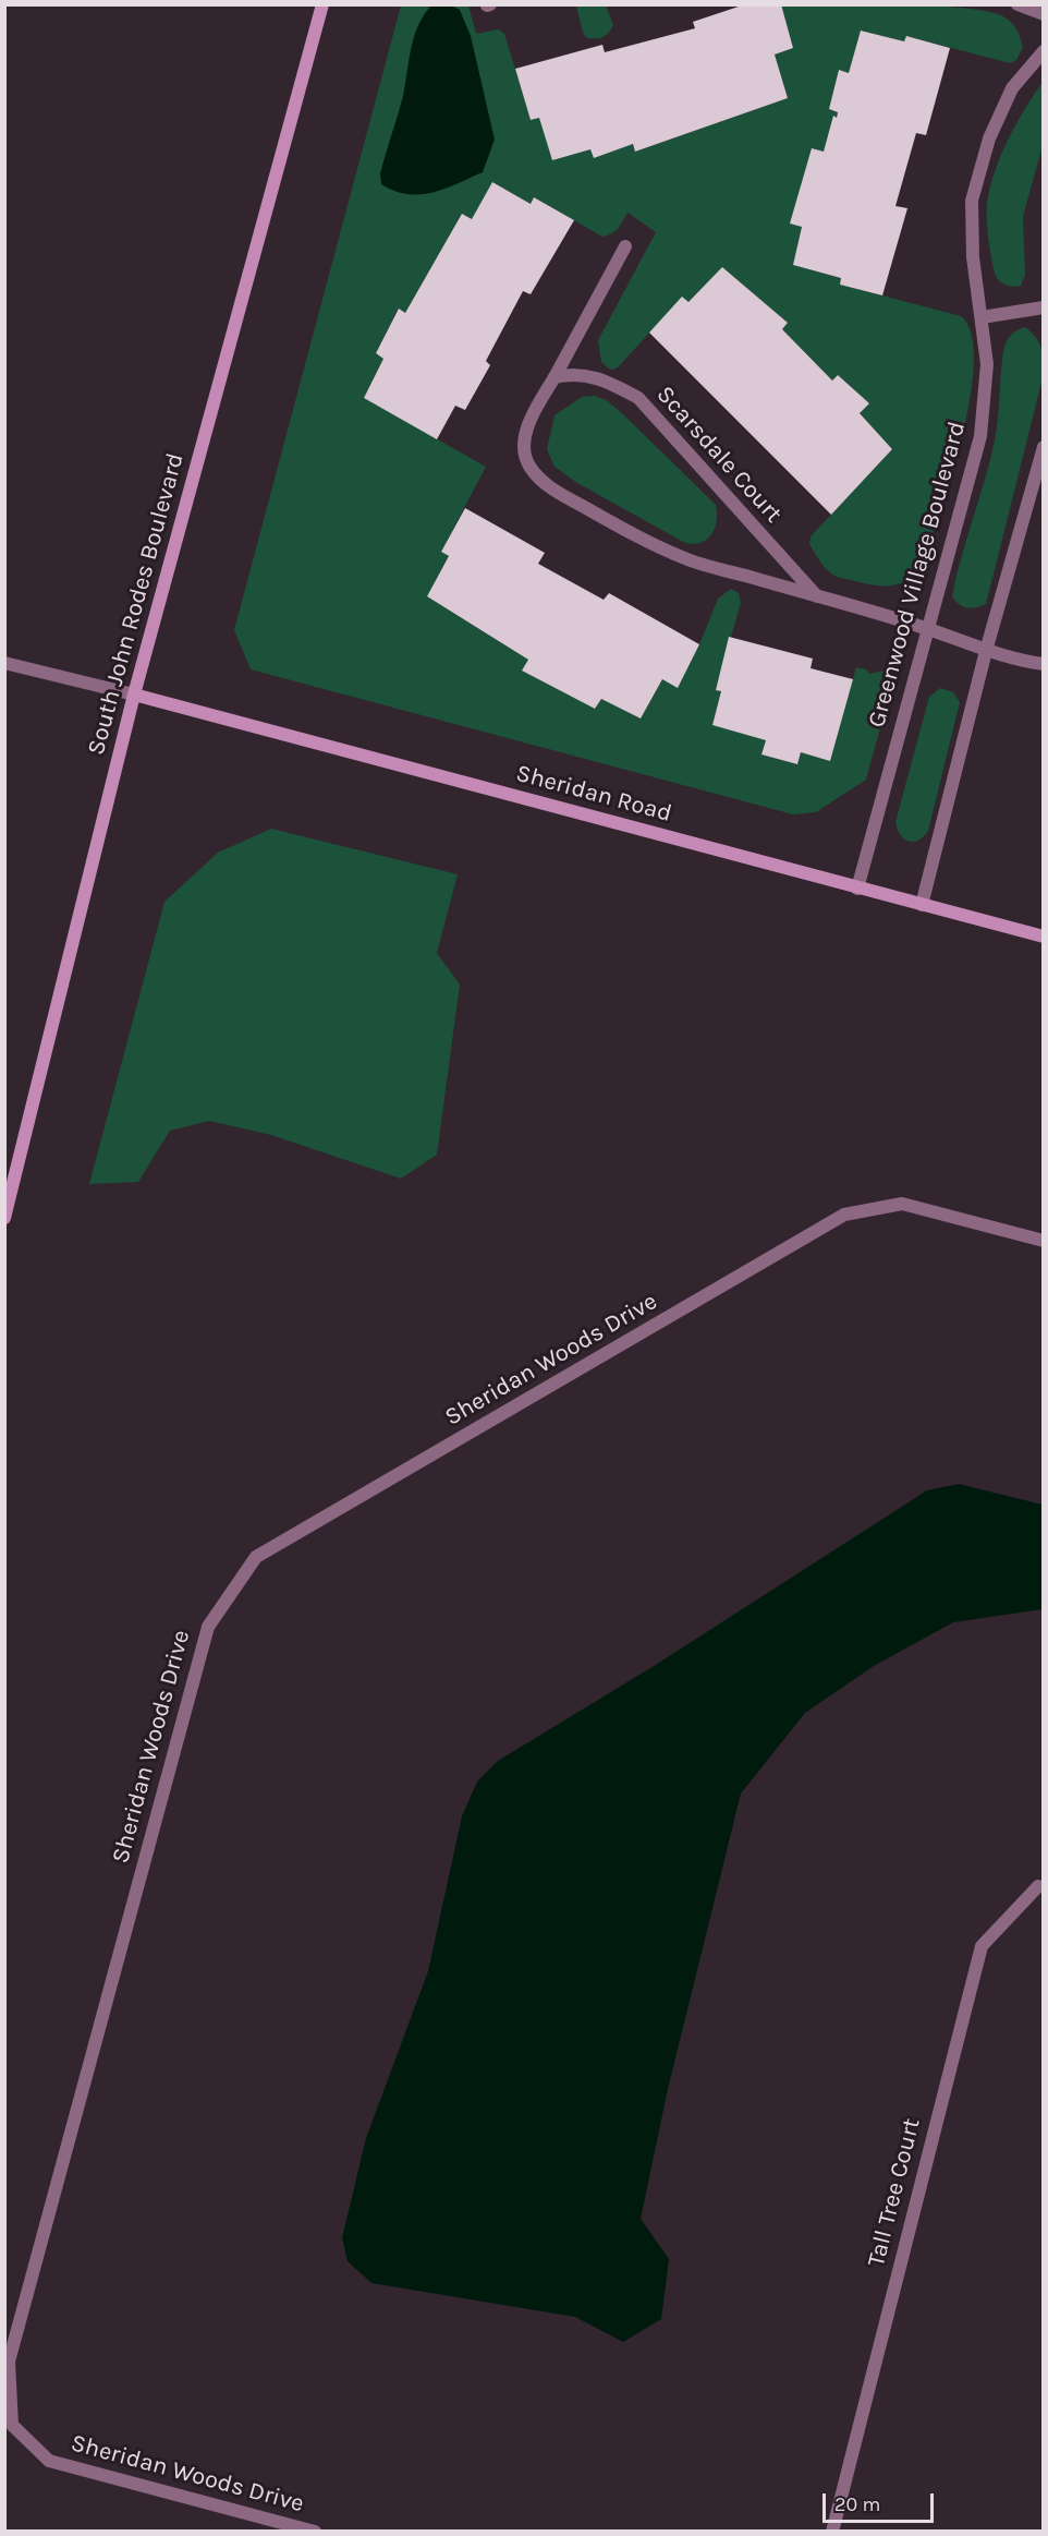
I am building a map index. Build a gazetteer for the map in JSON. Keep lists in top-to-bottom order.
{
  "streets": {
    "main road": ["South John Rodes Boulevard", "Sheridan Road"],
    "street": [
      "Scarsdale Court",
      "Greenwood Village Boulevard",
      "Sheridan Woods Drive",
      "Tall Tree Court"
    ]
  },
  "crossings": [
    ["Greenwood Village Boulevard", "Sheridan Road"],
    ["South John Rodes Boulevard", "Sheridan Road"]
  ],
  "scale_bar": "20 m"
}
